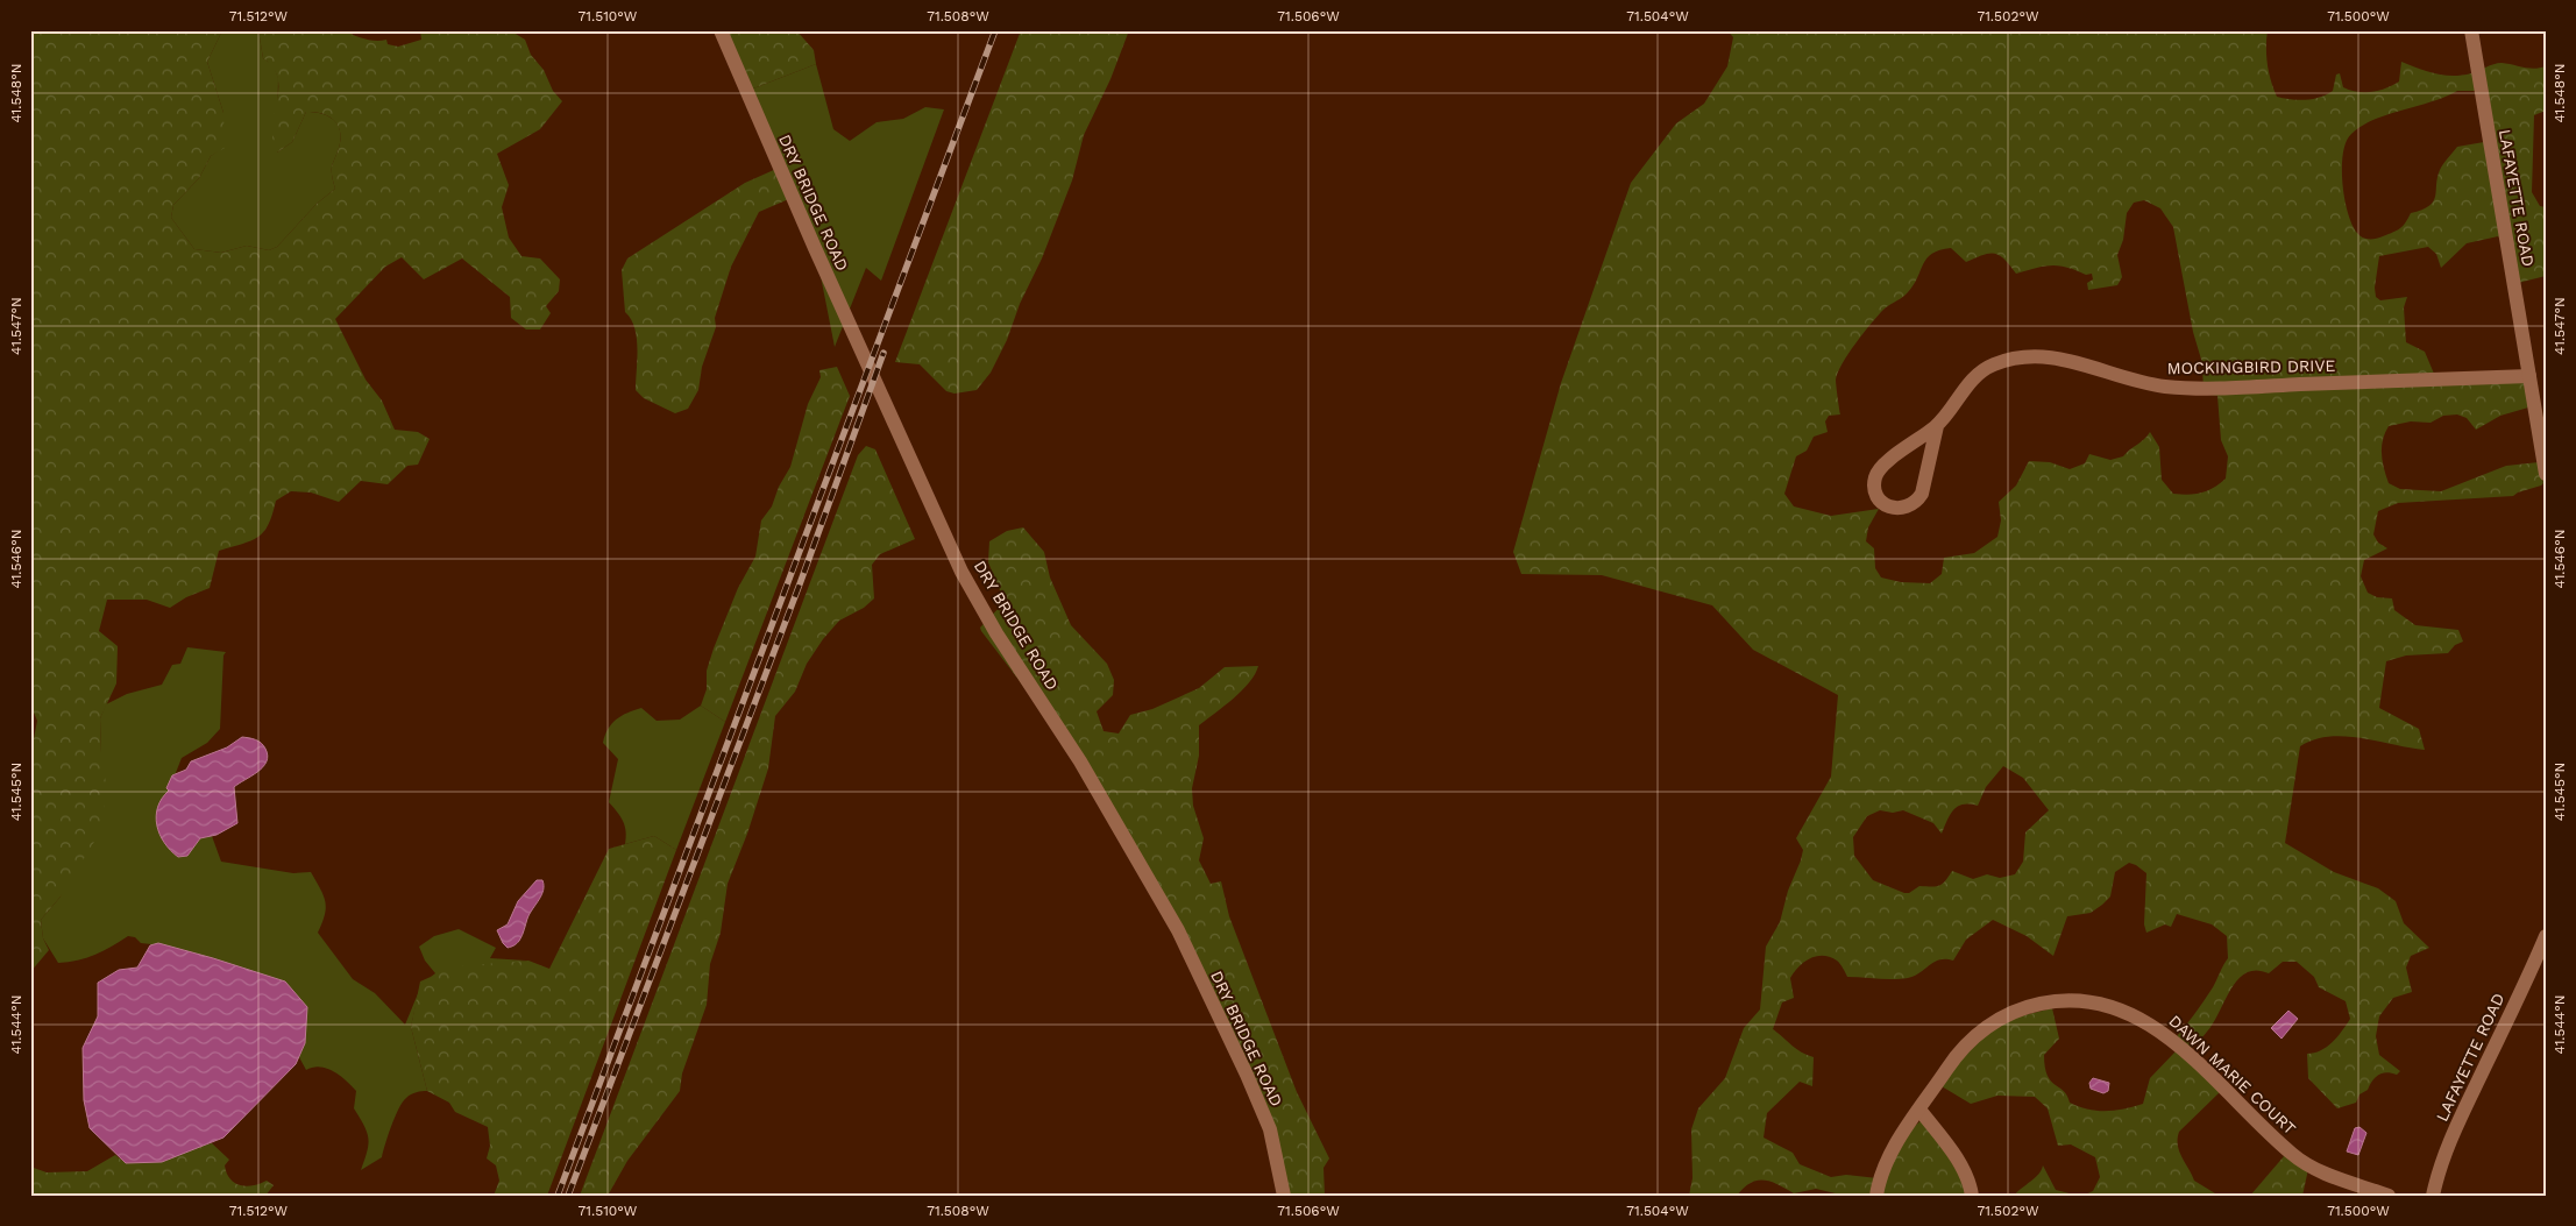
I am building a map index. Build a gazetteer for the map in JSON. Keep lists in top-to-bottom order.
{
  "streets": {
    "street": [
      "LAFAYETTE ROAD",
      "DRY BRIDGE ROAD",
      "MOCKINGBIRD DRIVE",
      "DAWN MARIE COURT"
    ]
  },
  "crossings": [
    ["LAFAYETTE ROAD", "MOCKINGBIRD DRIVE"]
  ],
  "coordinates": [
    "71.512°W",
    "71.510°W",
    "71.508°W",
    "71.506°W",
    "71.504°W",
    "71.502°W",
    "71.500°W",
    "41.548°N",
    "41.547°N",
    "41.546°N",
    "41.545°N",
    "41.544°N"
  ]
}
